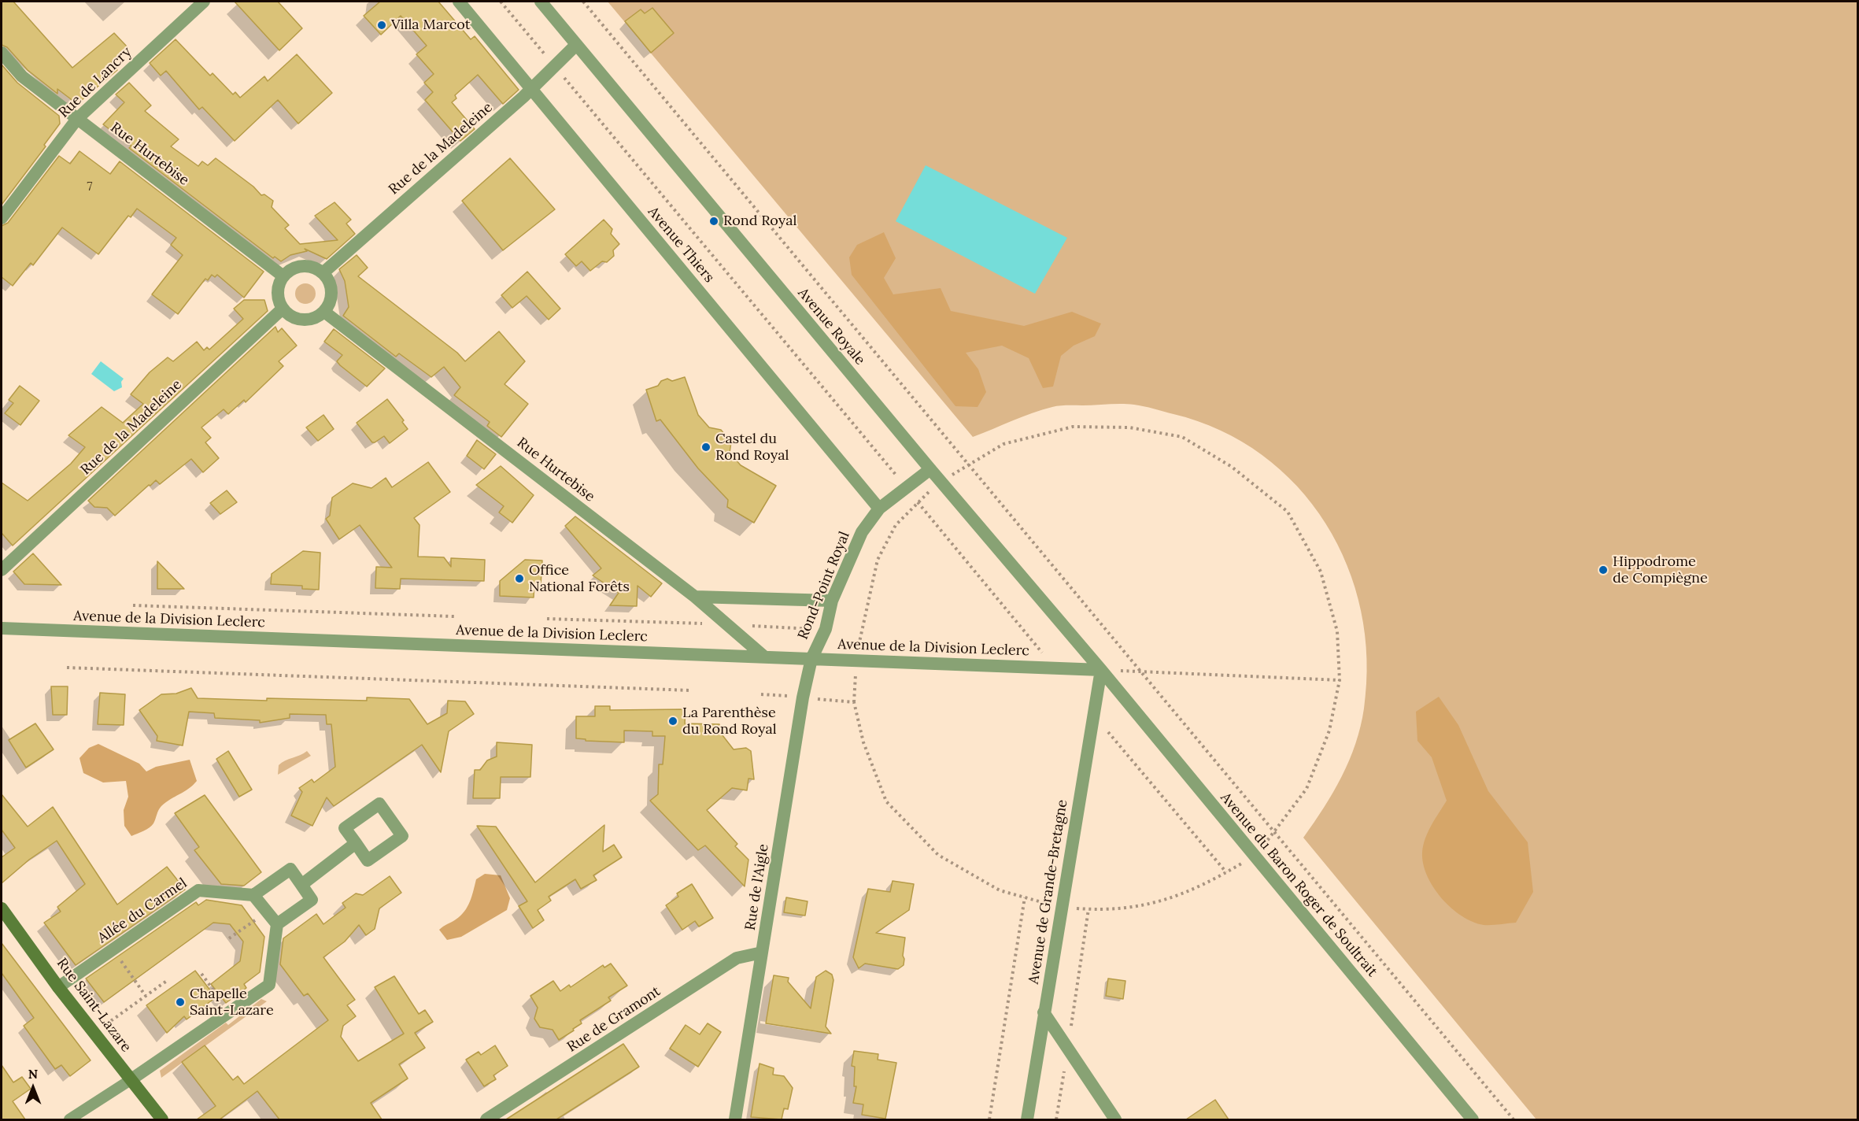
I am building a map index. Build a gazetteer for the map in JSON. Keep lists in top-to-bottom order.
{
  "streets": {
    "main road": ["Rue Saint-Lazare"],
    "street": [
      "Rue de Lancry",
      "Rue de la Madeleine",
      "Rue Hurtebise",
      "Avenue Thiers",
      "Avenue Royale",
      "Rond-Point Royal",
      "Avenue de la Division Leclerc",
      "Avenue du Baron Roger de Soultrait",
      "Rue de l'Aigle",
      "Avenue de Grande-Bretagne",
      "Allée du Carmel",
      "Rue de Gramont"
    ]
  },
  "crossings": [
    ["Rue de Lancry", "Rue Hurtebise"],
    ["Rue de la Madeleine", "Rue Hurtebise"],
    ["Rue de la Madeleine", "Avenue Thiers"],
    ["Rue de la Madeleine", "Avenue Royale"],
    ["Rue Hurtebise", "Avenue de la Division Leclerc"],
    ["Avenue Thiers", "Rond-Point Royal"],
    ["Avenue Royale", "Rond-Point Royal"],
    ["Avenue Royale", "Avenue de la Division Leclerc"],
    ["Avenue Royale", "Avenue du Baron Roger de Soultrait"],
    ["Avenue Royale", "Avenue de Grande-Bretagne"],
    ["Rond-Point Royal", "Avenue de la Division Leclerc"],
    ["Rond-Point Royal", "Rue de l'Aigle"],
    ["Avenue de la Division Leclerc", "Avenue du Baron Roger de Soultrait"],
    ["Avenue de la Division Leclerc", "Rue de l'Aigle"],
    ["Avenue de la Division Leclerc", "Avenue de Grande-Bretagne"],
    ["Avenue du Baron Roger de Soultrait", "Avenue de Grande-Bretagne"],
    ["Rue de l'Aigle", "Rue de Gramont"],
    ["Allée du Carmel", "Rue Saint-Lazare"]
  ],
  "places": [
    "Villa Marcot",
    "Rond Royal",
    "Castel du Rond Royal",
    "Hippodrome de Compiègne",
    "Office National Forêts",
    "La Parenthèse du Rond Royal",
    "Chapelle Saint-Lazare"
  ],
  "house_numbers": ["7"],
  "north": "top"
}
